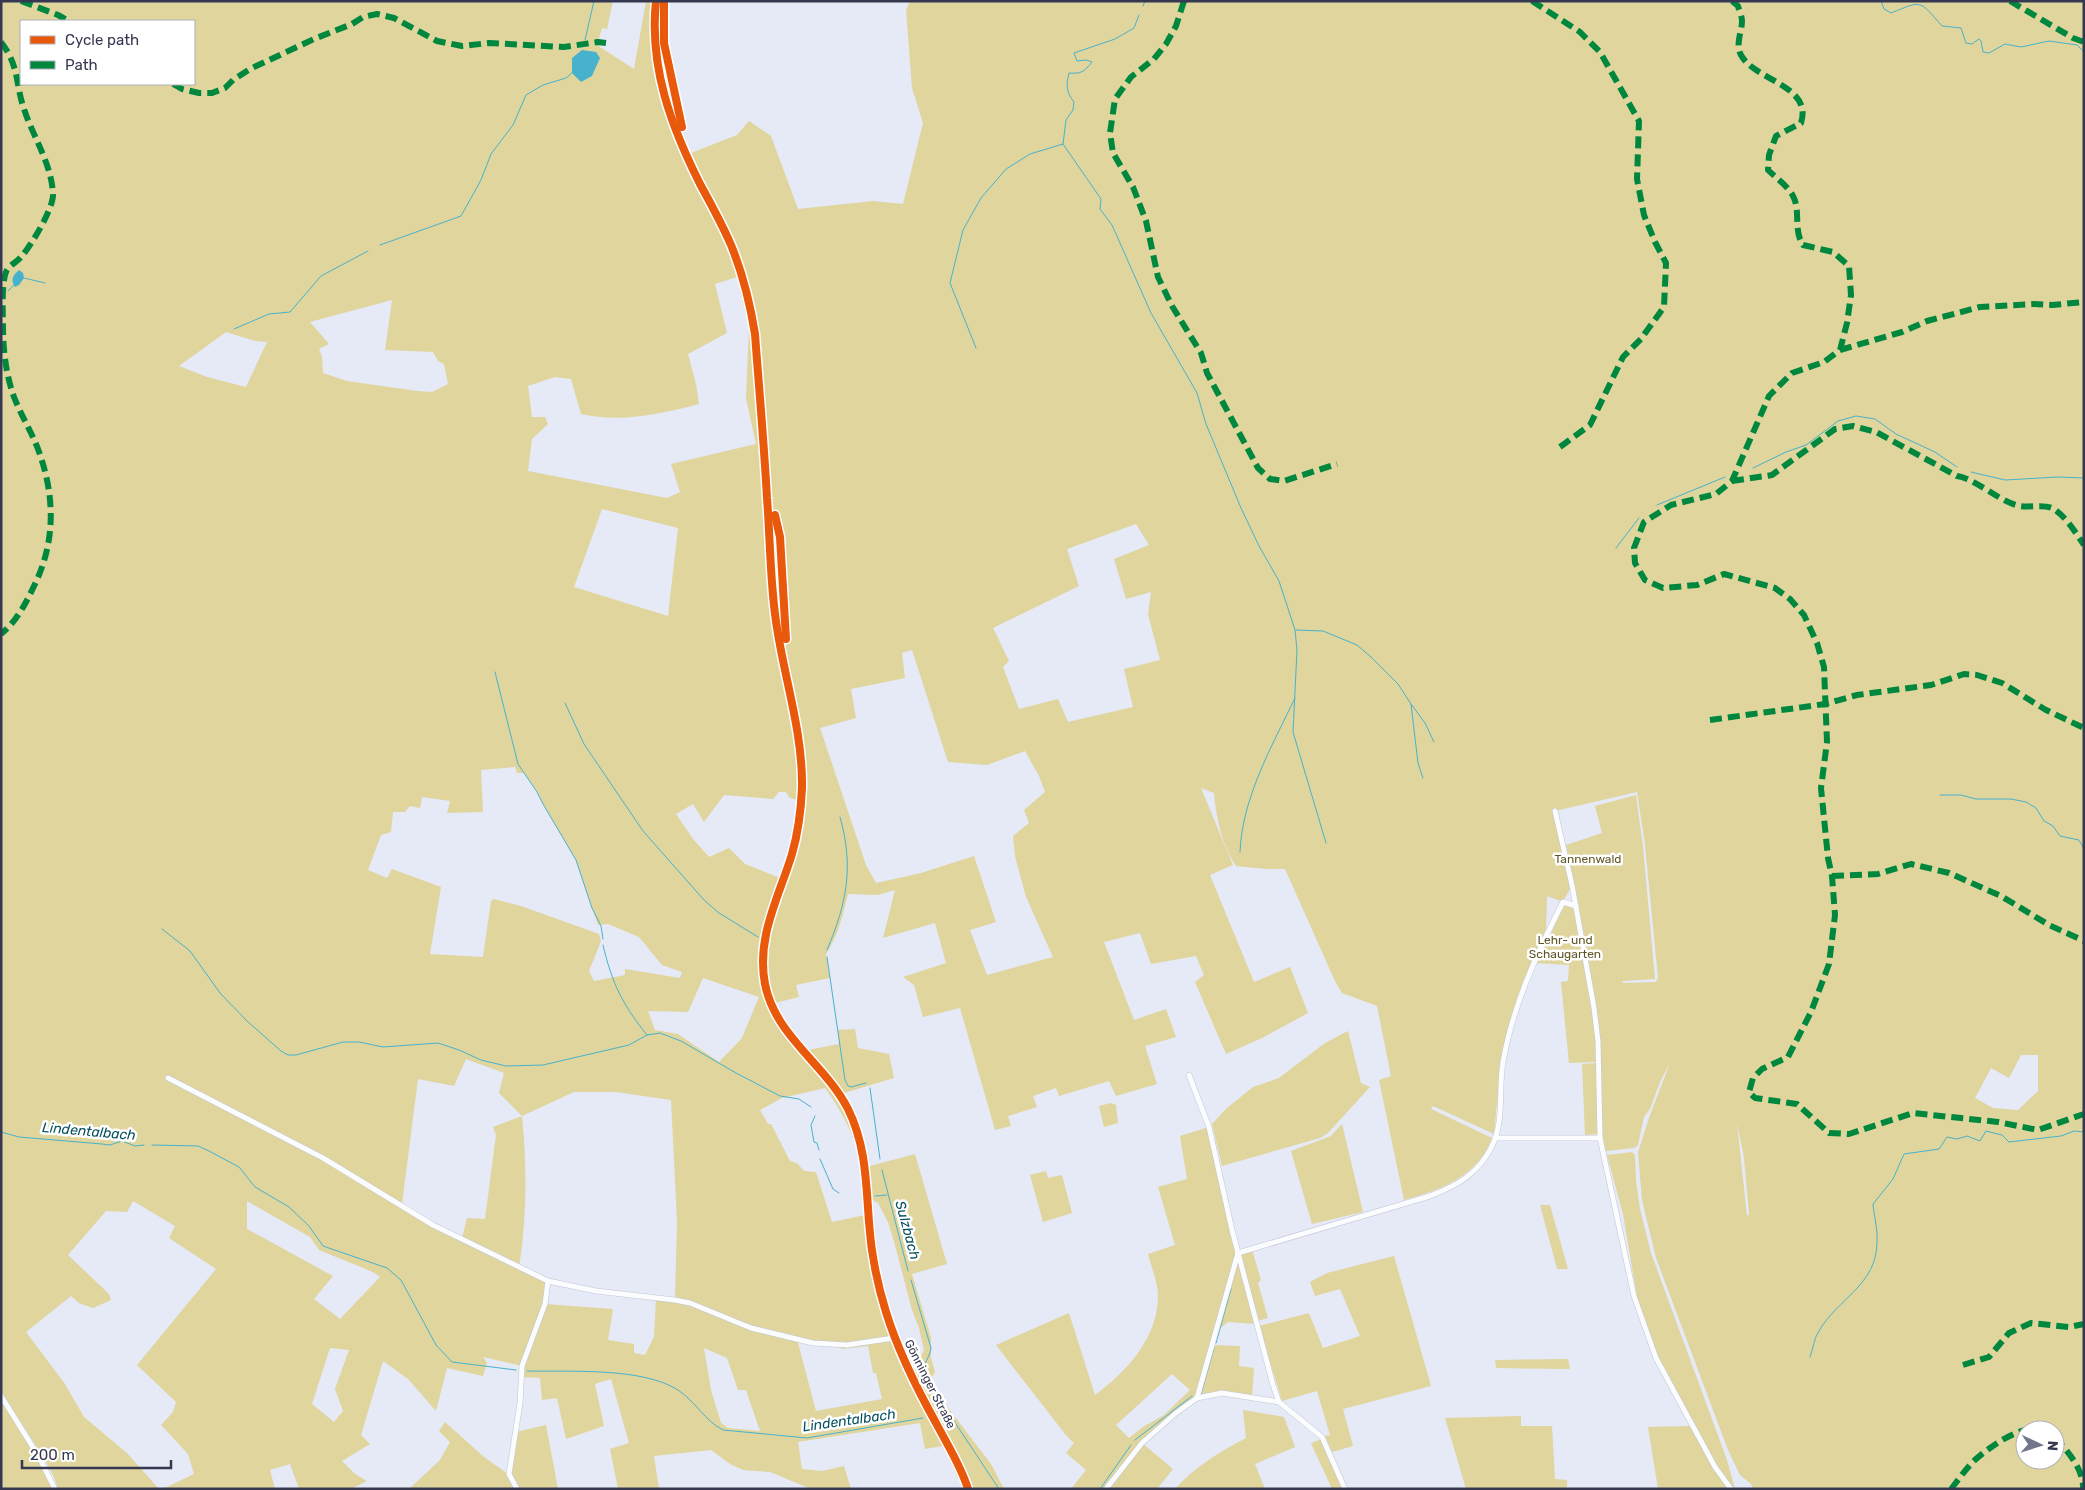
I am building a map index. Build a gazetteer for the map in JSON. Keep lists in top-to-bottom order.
{
  "streets": {
    "street": ["Gönninger Straße"]
  },
  "water": ["Lindentalbach", "Sulzbach"],
  "parks": ["Tannenwald", "Lehr- und Schaugarten"],
  "legend": ["Cycle path", "Path"],
  "scale_bar": "200 m",
  "north": "right"
}
